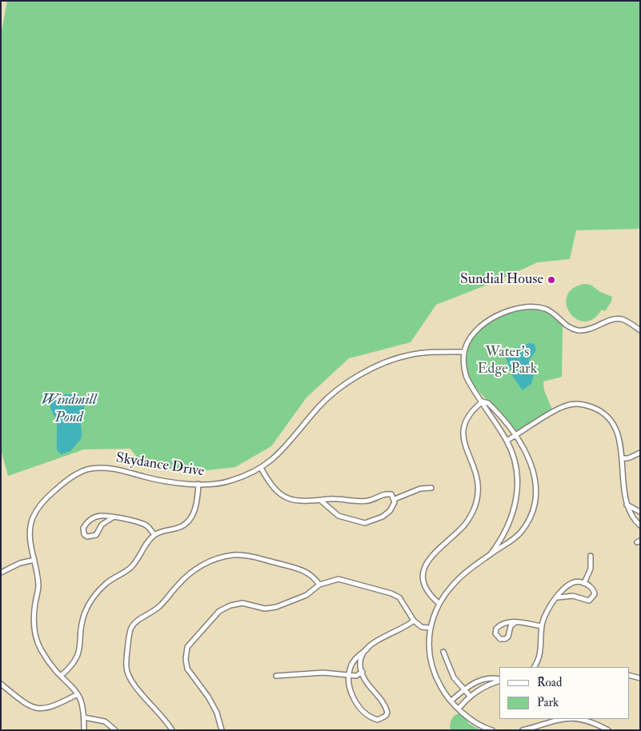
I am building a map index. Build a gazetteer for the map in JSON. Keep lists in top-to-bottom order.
{
  "streets": {
    "street": ["Skydance Drive"]
  },
  "water": ["Windmill Pond"],
  "parks": ["Water's Edge Park"],
  "places": ["Sundial House"],
  "legend": ["Road", "Park"]
}
